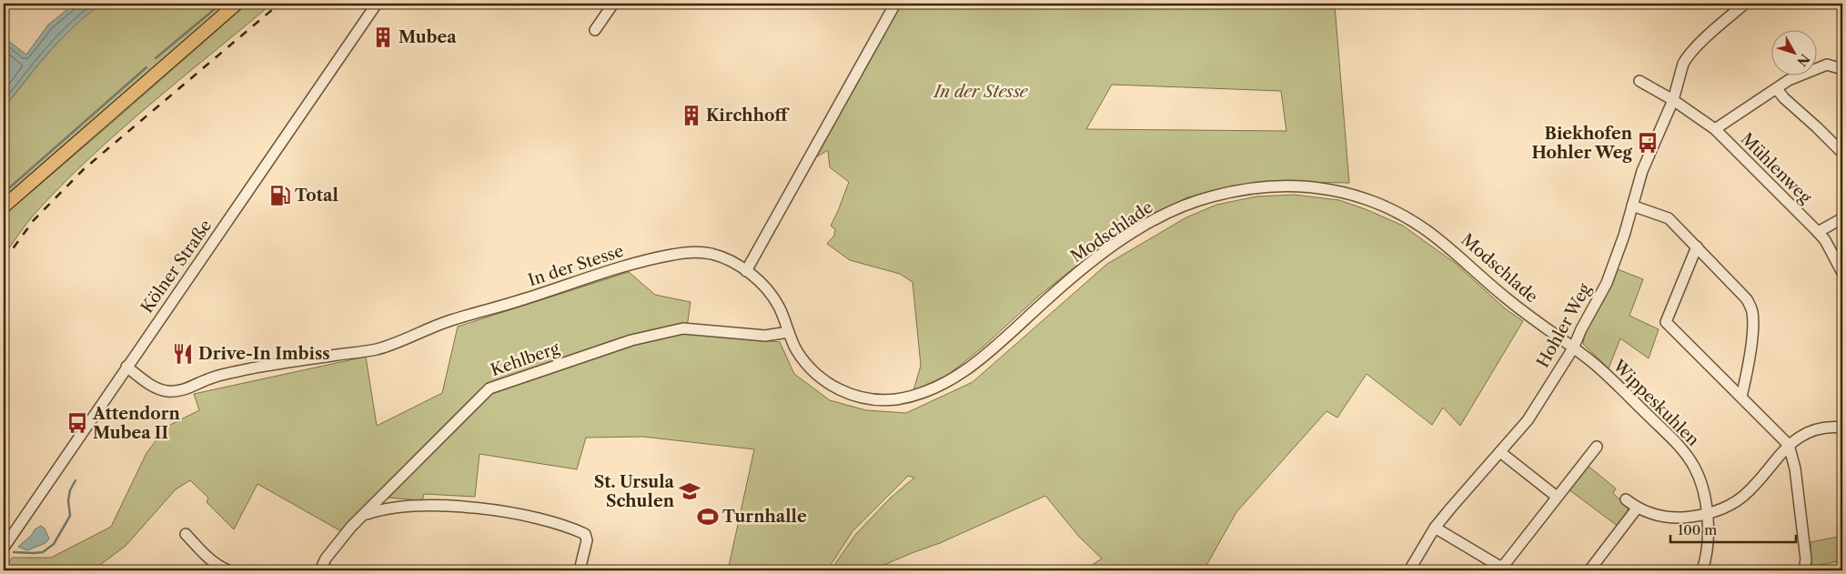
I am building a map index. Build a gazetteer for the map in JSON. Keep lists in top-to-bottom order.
{
  "streets": {
    "street": [
      "Mühlenweg",
      "Modschlade",
      "In der Stesse",
      "Kölner Straße",
      "Hohler Weg",
      "Kehlberg",
      "Wippeskuhlen"
    ]
  },
  "crossings": [
    ["Mühlenweg", "Hohler Weg"],
    ["Modschlade", "In der Stesse"],
    ["Modschlade", "Hohler Weg"],
    ["Modschlade", "Kehlberg"],
    ["Modschlade", "Wippeskuhlen"],
    ["In der Stesse", "Kölner Straße"],
    ["Hohler Weg", "Wippeskuhlen"]
  ],
  "parks": ["In der Stesse"],
  "places": {
    "building": ["Mubea", "Kirchhoff"],
    "bus stop": ["Biekhofen Hohler Weg", "Attendorn Mubea II"],
    "fuel station": ["Total"],
    "restaurant": ["Drive-In Imbiss"],
    "school or university": ["St. Ursula Schulen"],
    "sports": ["Turnhalle"]
  },
  "scale_bar": "100 m",
  "north": "bottom right"
}
